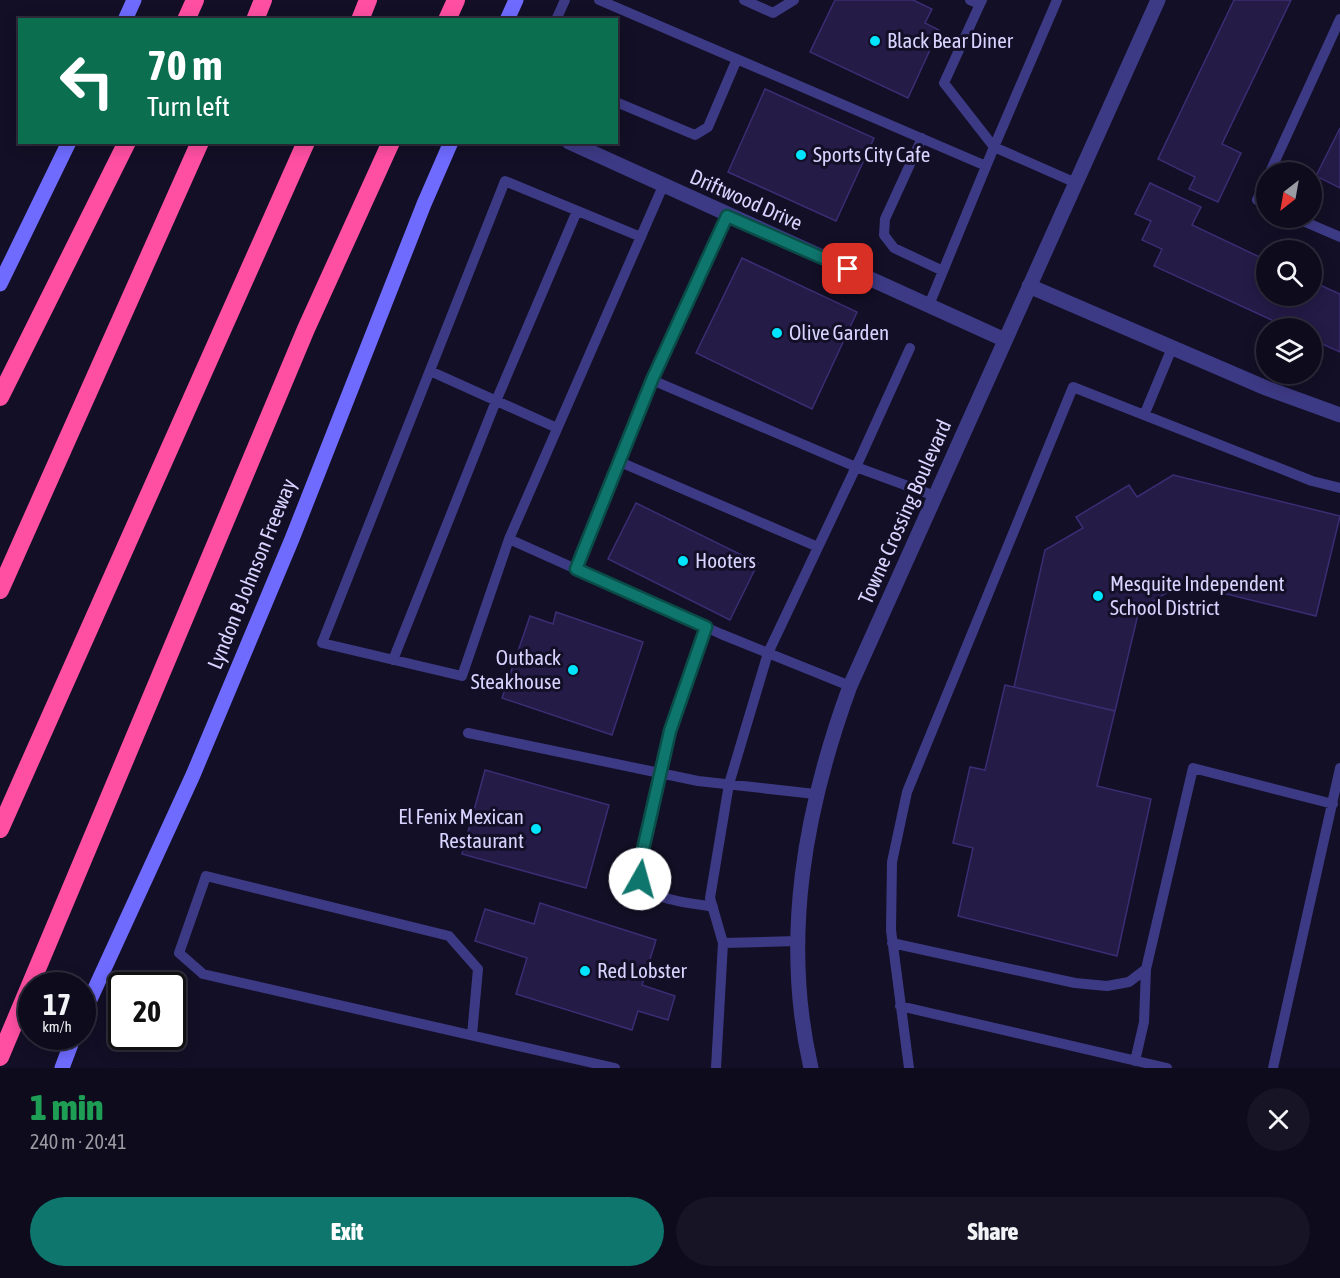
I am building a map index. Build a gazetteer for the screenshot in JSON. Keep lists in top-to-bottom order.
{
  "streets": {
    "main road": ["Lyndon B Johnson Freeway"],
    "street": ["Driftwood Drive", "Towne Crossing Boulevard"]
  },
  "crossings": [
    ["Driftwood Drive", "Towne Crossing Boulevard"]
  ],
  "places": [
    "Black Bear Diner",
    "Sports City Cafe",
    "Olive Garden",
    "Hooters",
    "Mesquite Independent School District",
    "Outback Steakhouse",
    "El Fenix Mexican Restaurant",
    "Red Lobster"
  ],
  "north": "bottom left",
  "page": {
    "turn": ["70 m", "Turn left"],
    "speed": "17 km/h",
    "limit": "20",
    "heading": ["1 min", "240 m · 20:41"],
    "buttons": ["Exit", "Share"]
  }
}
